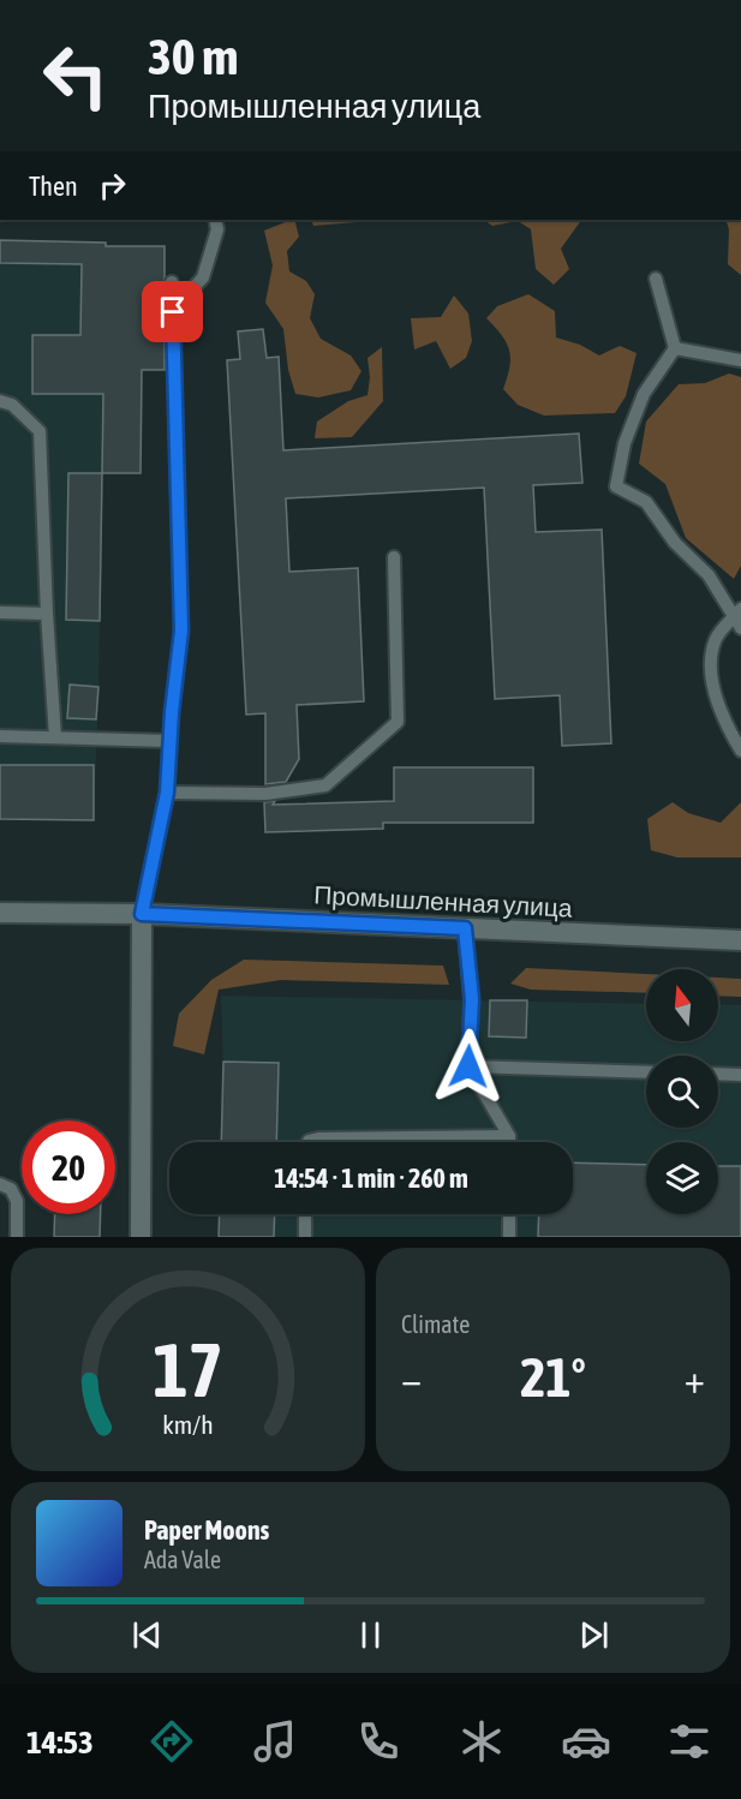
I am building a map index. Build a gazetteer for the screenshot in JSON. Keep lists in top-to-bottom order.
{
  "streets": {
    "street": ["Промышленная улица"]
  },
  "north": "top",
  "page": {
    "turn": ["30 m", "Промышленная улица"],
    "then": "Then",
    "limit": "20",
    "trip": "14:54 · 1 min · 260 m",
    "tile": "Climate",
    "heat": ["−", "21°", "+"],
    "song": ["Paper Moons", "Ada Vale"],
    "tabs": "14:53",
    "gauge": ["17", "km/h"]
  }
}
